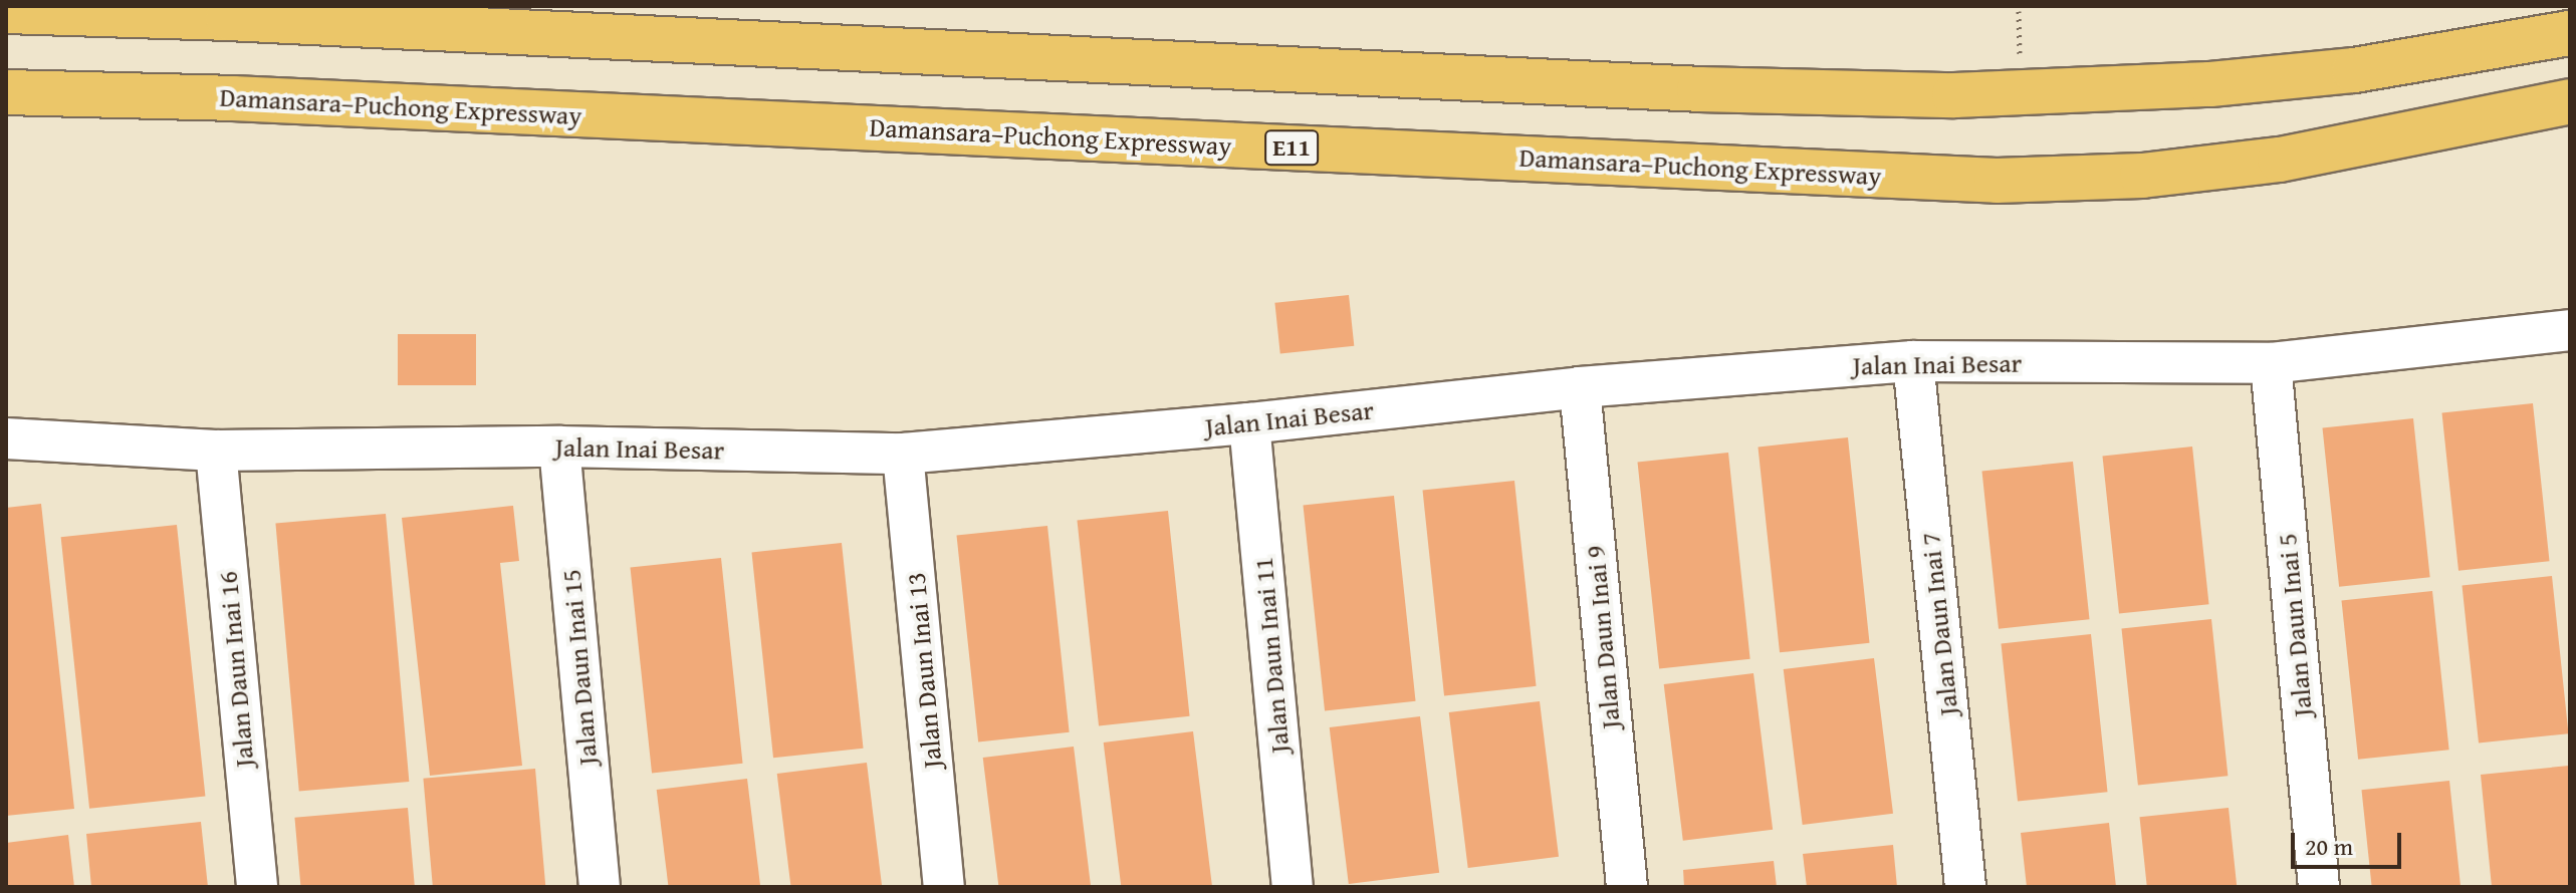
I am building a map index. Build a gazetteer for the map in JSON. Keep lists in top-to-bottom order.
{
  "streets": {
    "highway": ["Damansara–Puchong Expressway", "E11"],
    "street": [
      "Jalan Inai Besar",
      "Jalan Daun Inai 7",
      "Jalan Daun Inai 5",
      "Jalan Daun Inai 9",
      "Jalan Daun Inai 11",
      "Jalan Daun Inai 15",
      "Jalan Daun Inai 16",
      "Jalan Daun Inai 13"
    ]
  },
  "crossings": [
    ["Jalan Inai Besar", "Jalan Daun Inai 7"],
    ["Jalan Inai Besar", "Jalan Daun Inai 5"],
    ["Jalan Inai Besar", "Jalan Daun Inai 9"],
    ["Jalan Inai Besar", "Jalan Daun Inai 11"],
    ["Jalan Inai Besar", "Jalan Daun Inai 15"],
    ["Jalan Inai Besar", "Jalan Daun Inai 16"],
    ["Jalan Inai Besar", "Jalan Daun Inai 13"]
  ],
  "scale_bar": "20 m"
}
